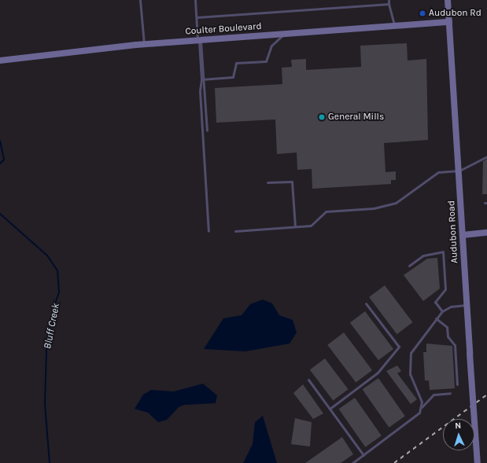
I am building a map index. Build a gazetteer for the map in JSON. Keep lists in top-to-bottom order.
{
  "streets": {
    "street": ["Coulter Boulevard", "Audubon Road"]
  },
  "crossings": [
    ["Coulter Boulevard", "Audubon Road"]
  ],
  "water": ["Bluff Creek"],
  "places": ["Audubon Rd", "General Mills"],
  "north": "top"
}
